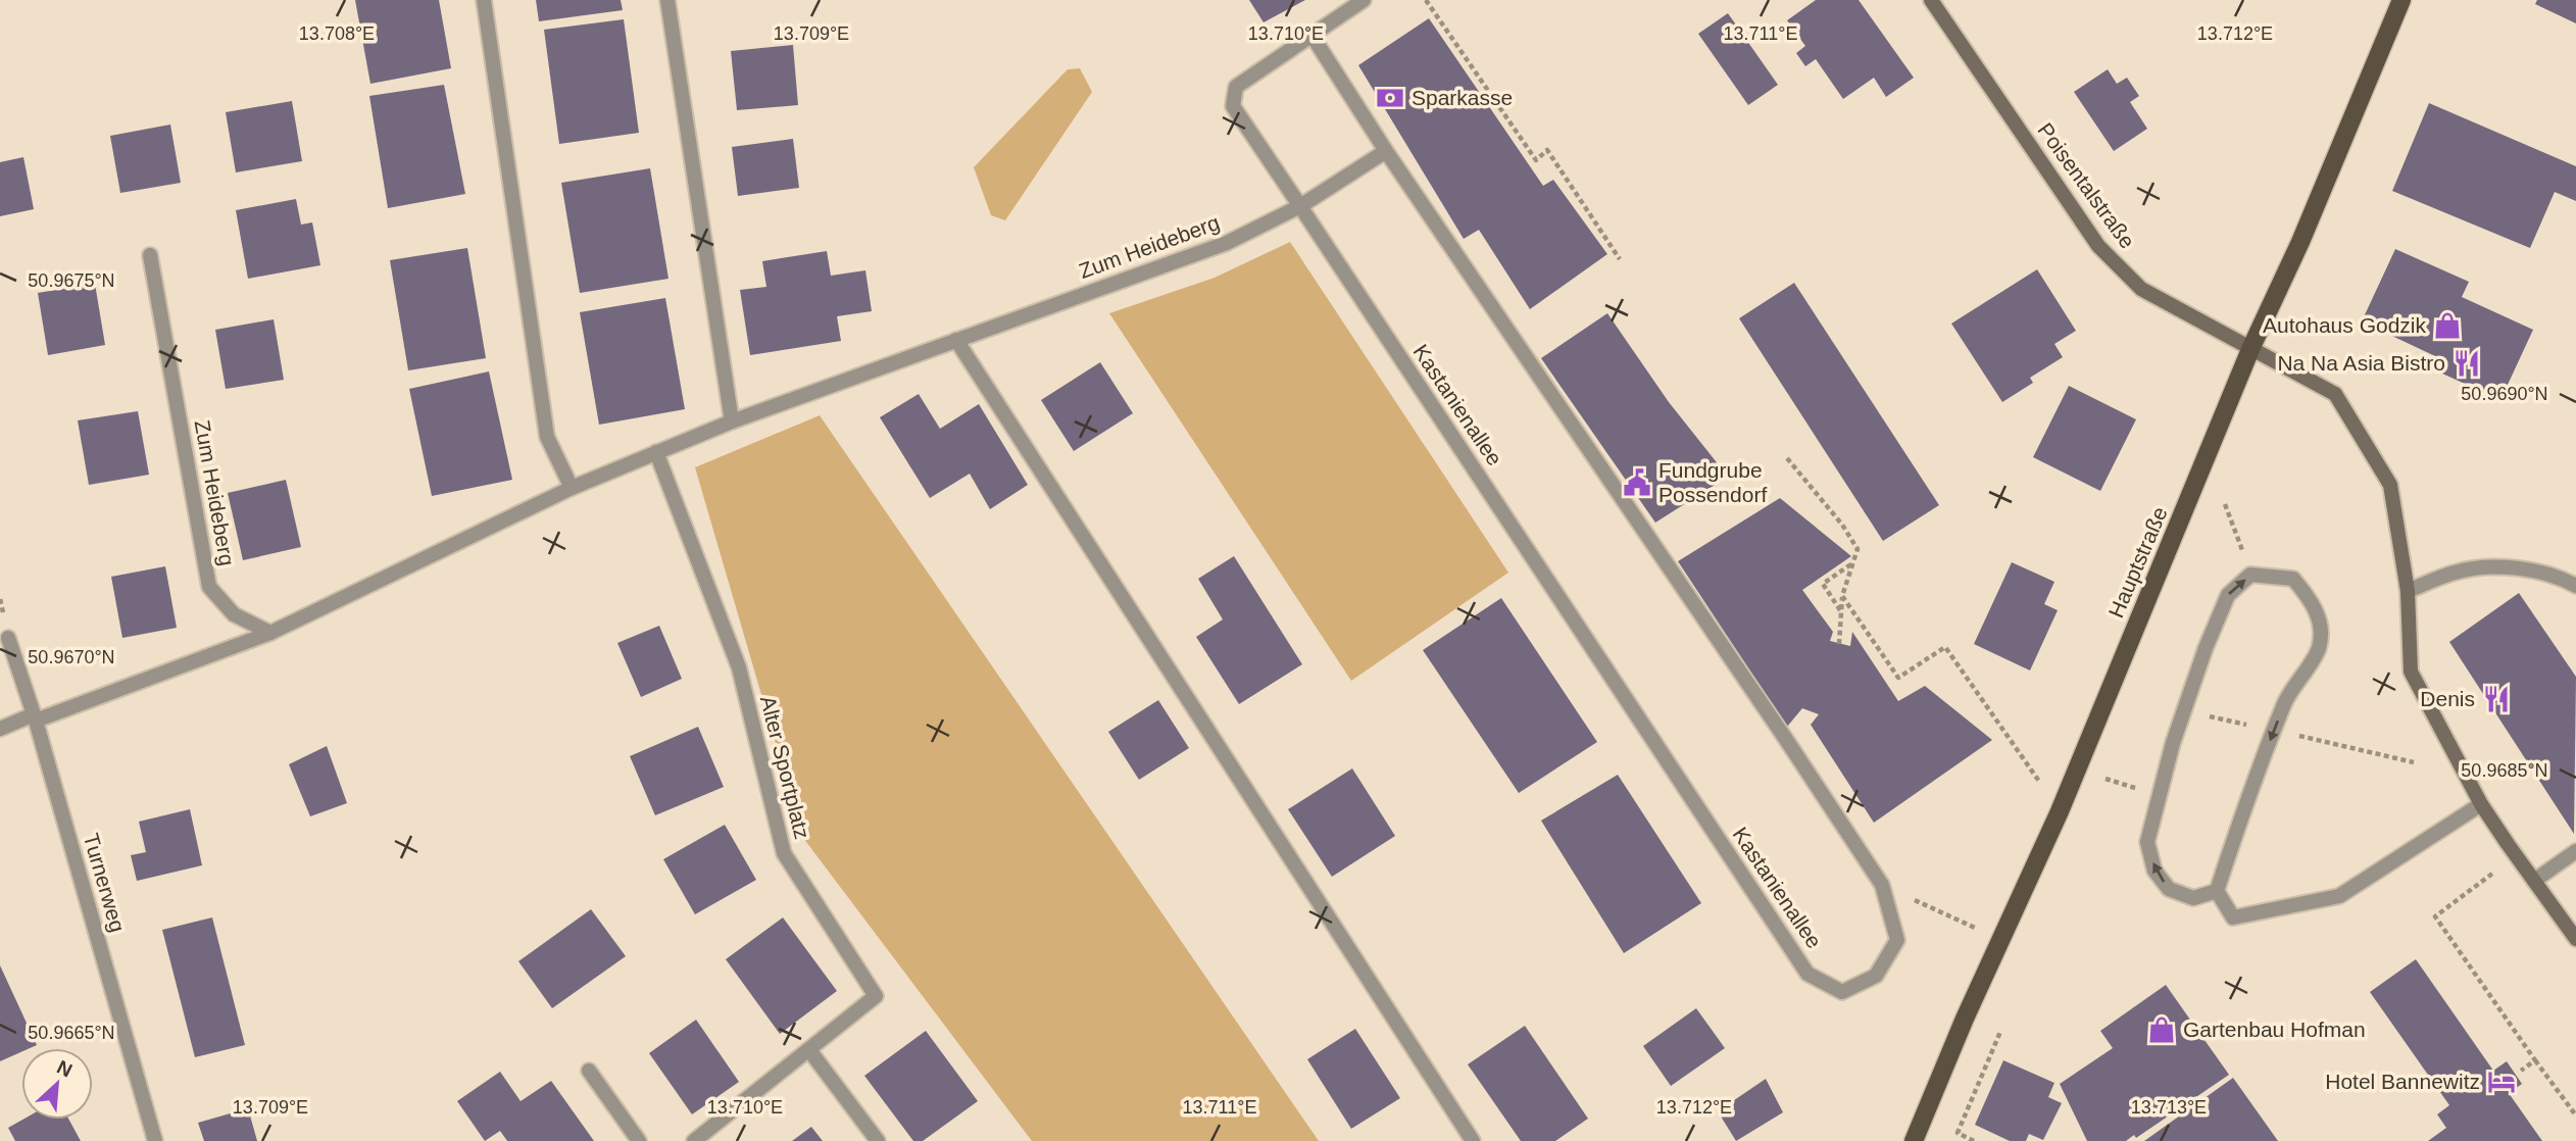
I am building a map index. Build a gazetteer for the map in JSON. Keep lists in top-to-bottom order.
{
  "streets": {
    "main road": ["Poisentalstraße", "Hauptstraße"],
    "street": [
      "Zum Heideberg",
      "Kastanienallee",
      "Alter Sportplatz",
      "Turnerweg"
    ]
  },
  "crossings": [
    ["Poisentalstraße", "Hauptstraße"],
    ["Zum Heideberg", "Kastanienallee"],
    ["Zum Heideberg", "Alter Sportplatz"]
  ],
  "places": {
    "bank": ["Sparkasse"],
    "shop": ["Autohaus Godzik", "Gartenbau Hofman"],
    "restaurant": ["Na Na Asia Bistro", "Denis"],
    "public building": ["Fundgrube Possendorf"],
    "hotel": ["Hotel Bannewitz"]
  },
  "north": "top right",
  "coordinates": [
    "13.708°E",
    "13.709°E",
    "13.710°E",
    "13.711°E",
    "13.712°E",
    "50.9675°N",
    "50.9690°N",
    "50.9670°N",
    "50.9685°N",
    "50.9665°N",
    "13.713°E"
  ]
}
